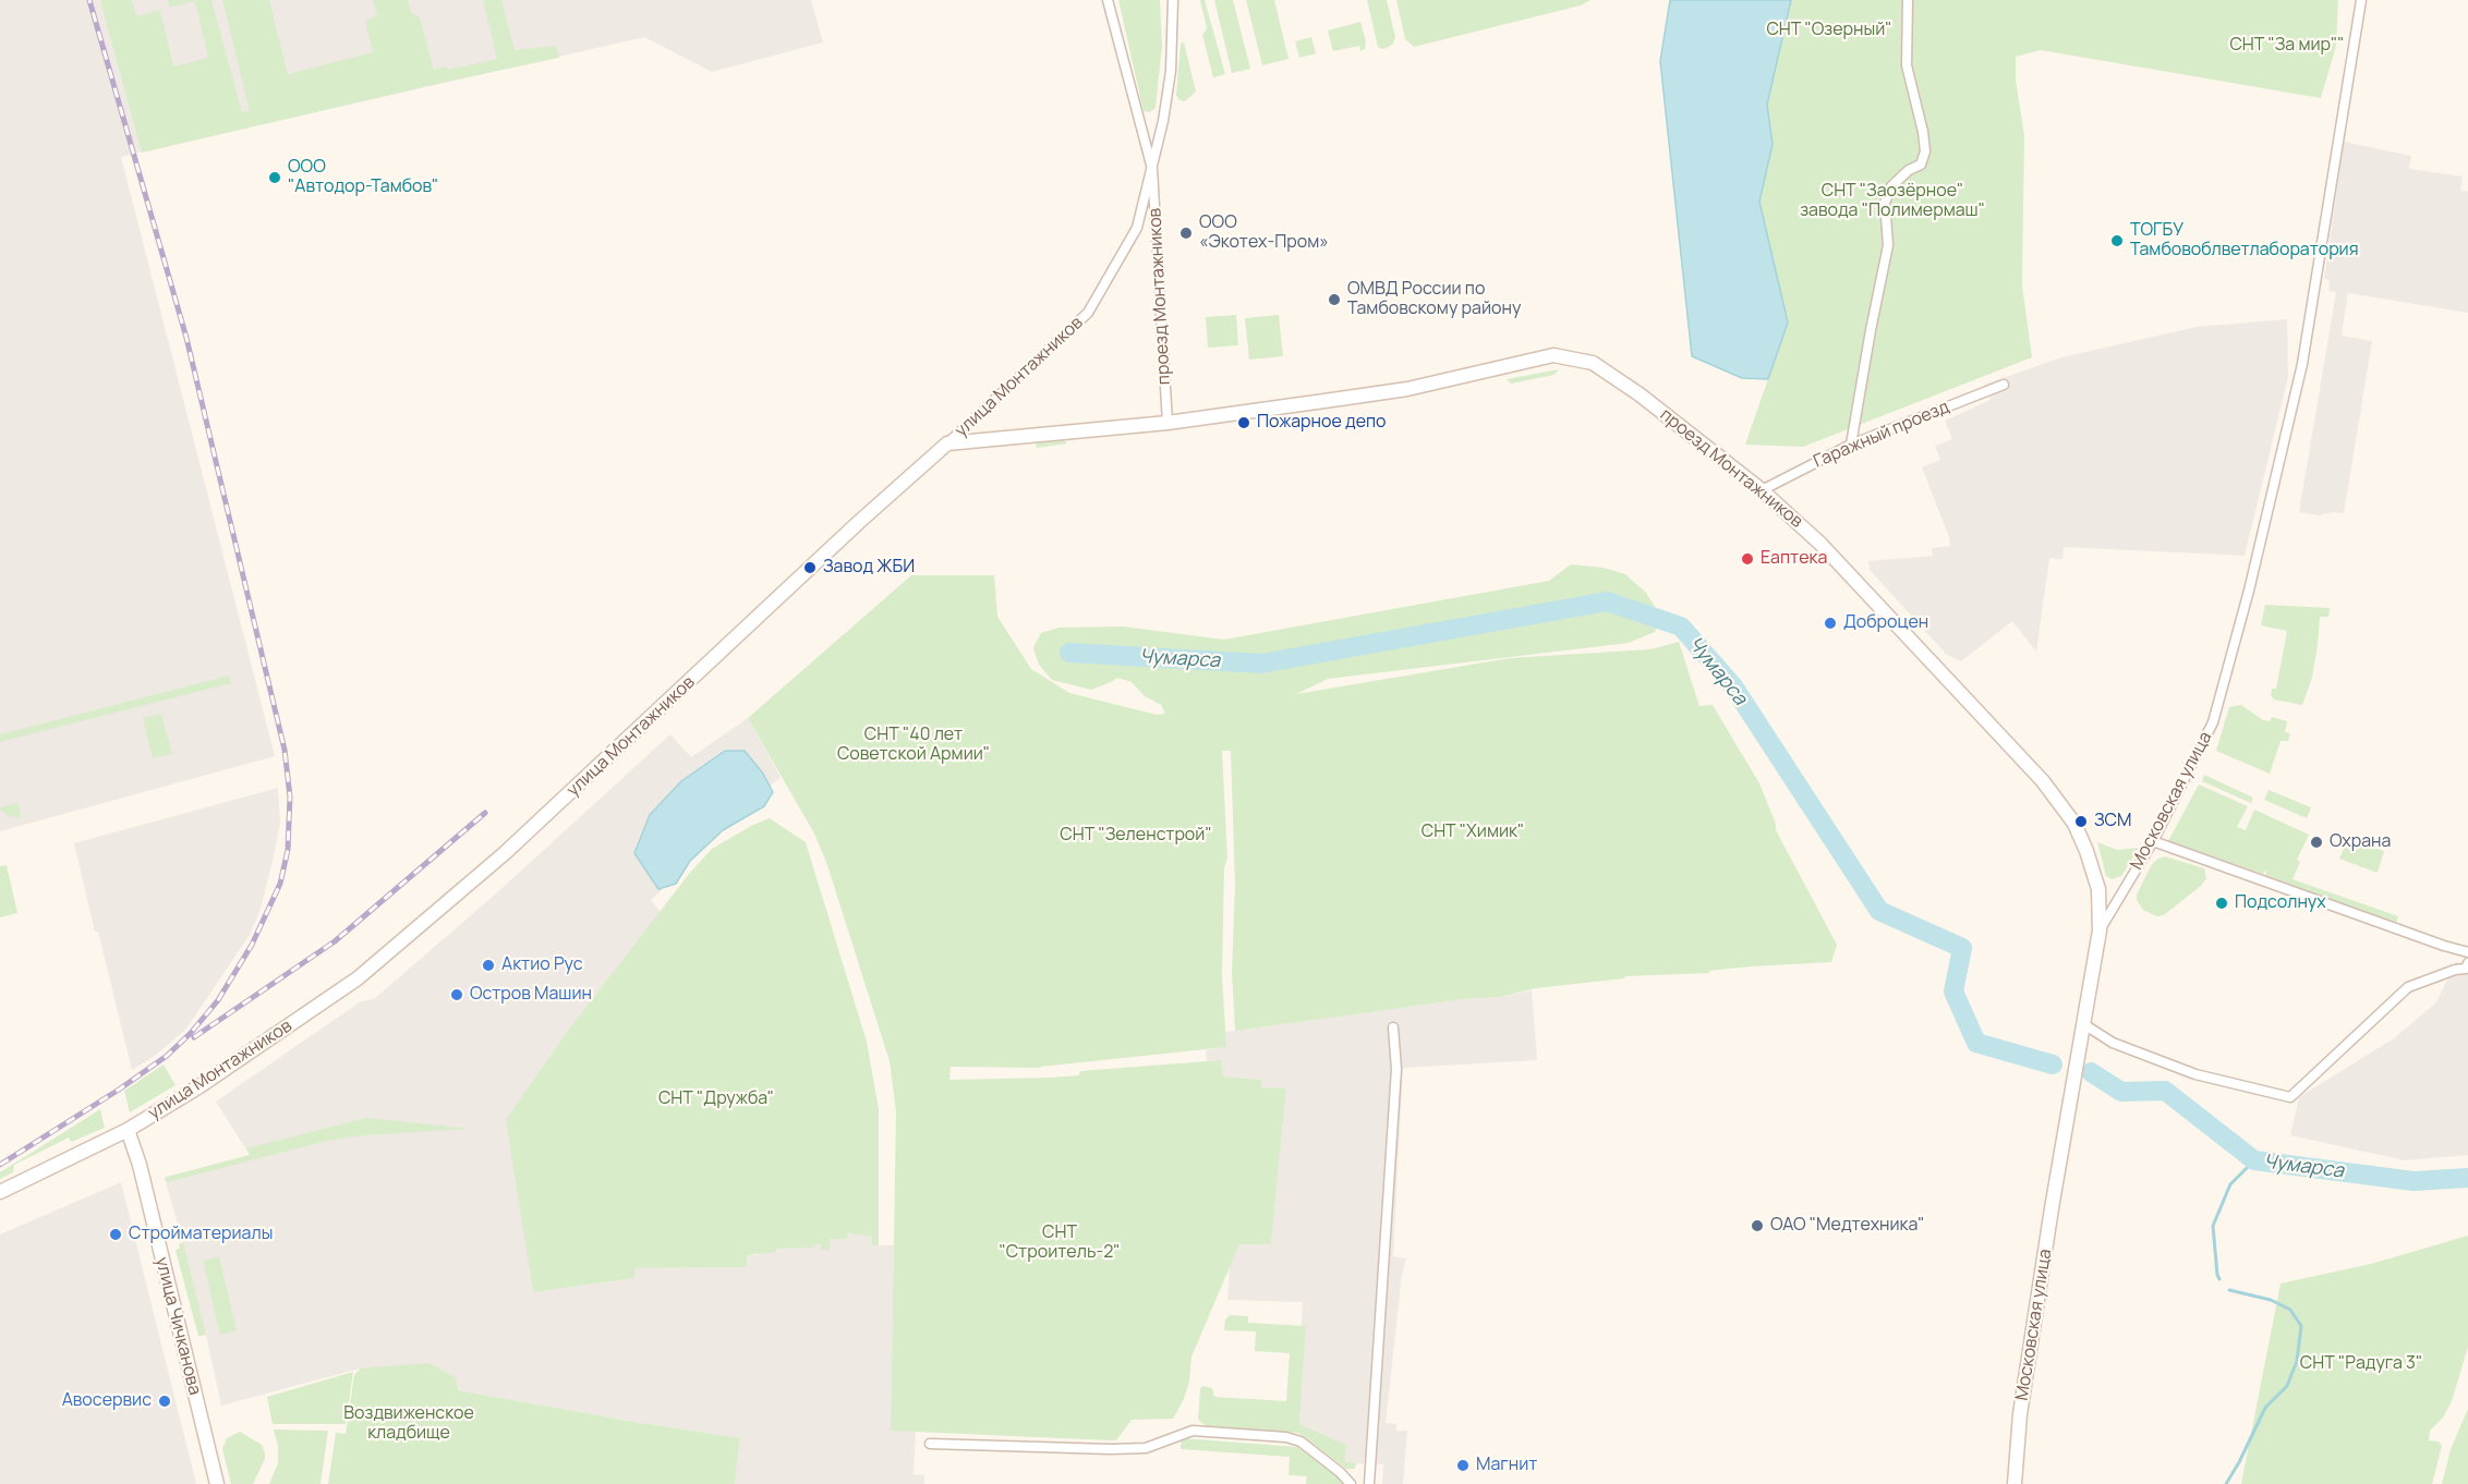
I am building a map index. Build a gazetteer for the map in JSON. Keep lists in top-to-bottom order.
{
  "streets": {
    "main road": [
      "проезд Монтажников",
      "улица Монтажников",
      "Московская улица",
      "улица Чичканова"
    ],
    "street": ["Гаражный проезд"]
  },
  "crossings": [
    ["проезд Монтажников", "улица Монтажников"],
    ["проезд Монтажников", "Гаражный проезд"],
    ["проезд Монтажников", "Московская улица"],
    ["улица Монтажников", "улица Чичканова"]
  ],
  "water": ["Чумарса"],
  "parks": [
    "СНТ \"Озерный\"",
    "СНТ \"За мир\"\"",
    "СНТ \"Заозёрное\" завода \"Полимермаш\"",
    "СНТ \"40 лет Советской Армии\"",
    "СНТ \"Химик\"",
    "СНТ \"Зеленстрой\"",
    "СНТ \"Дружба\"",
    "СНТ \"Строитель-2\"",
    "СНТ \"Радуга 3\"",
    "Воздвиженское кладбище"
  ],
  "places": [
    "ООО \"Автодор-Тамбов\"",
    "ООО «Экотех-Пром»",
    "ТОГБУ Тамбовоблветлаборатория",
    "ОМВД России по Тамбовскому району",
    "Пожарное депо",
    "Еаптека",
    "Завод ЖБИ",
    "Доброцен",
    "ЗСМ",
    "Охрана",
    "Подсолнух",
    "Актио Рус",
    "Остров Машин",
    "ОАО \"Медтехника\"",
    "Стройматериалы",
    "Авосервис",
    "Магнит"
  ]
}
